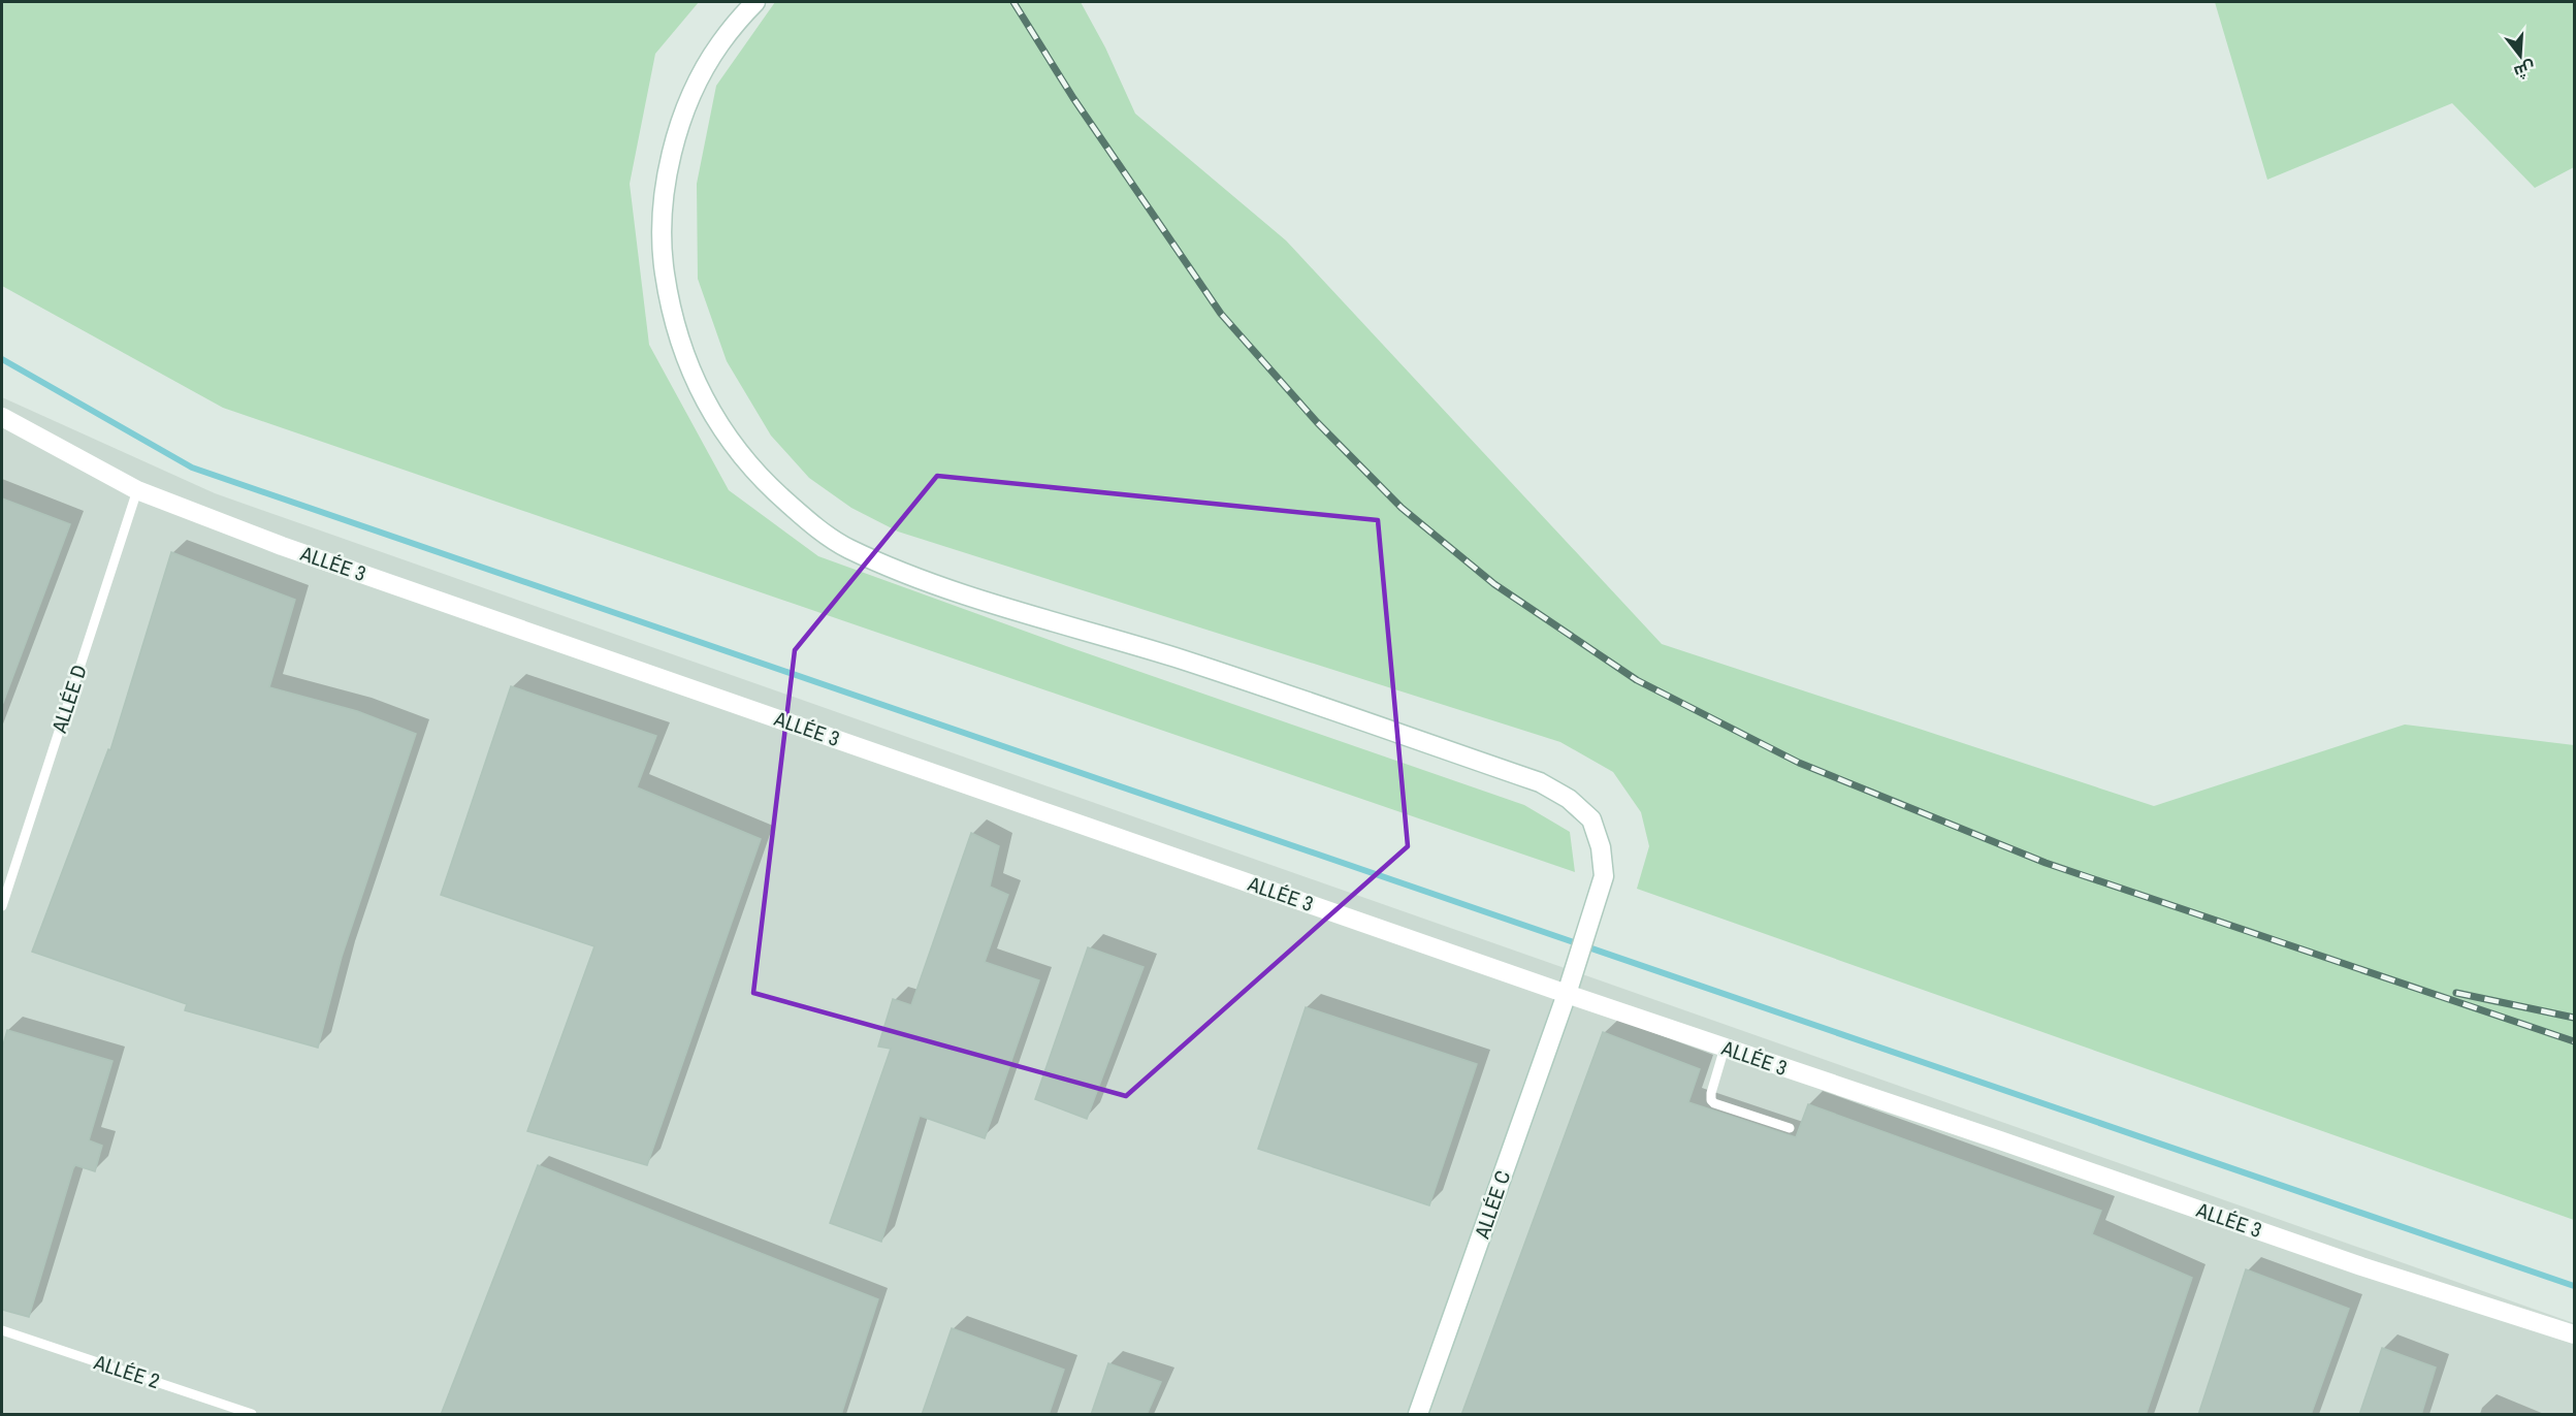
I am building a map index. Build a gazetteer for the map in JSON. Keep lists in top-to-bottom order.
{
  "streets": {
    "street": ["ALLÉE 3", "ALLÉE C"],
    "lane": ["ALLÉE D", "ALLÉE 2"]
  },
  "crossings": [
    ["ALLÉE 3", "ALLÉE D"],
    ["ALLÉE 3", "ALLÉE C"]
  ],
  "north": "bottom"
}
